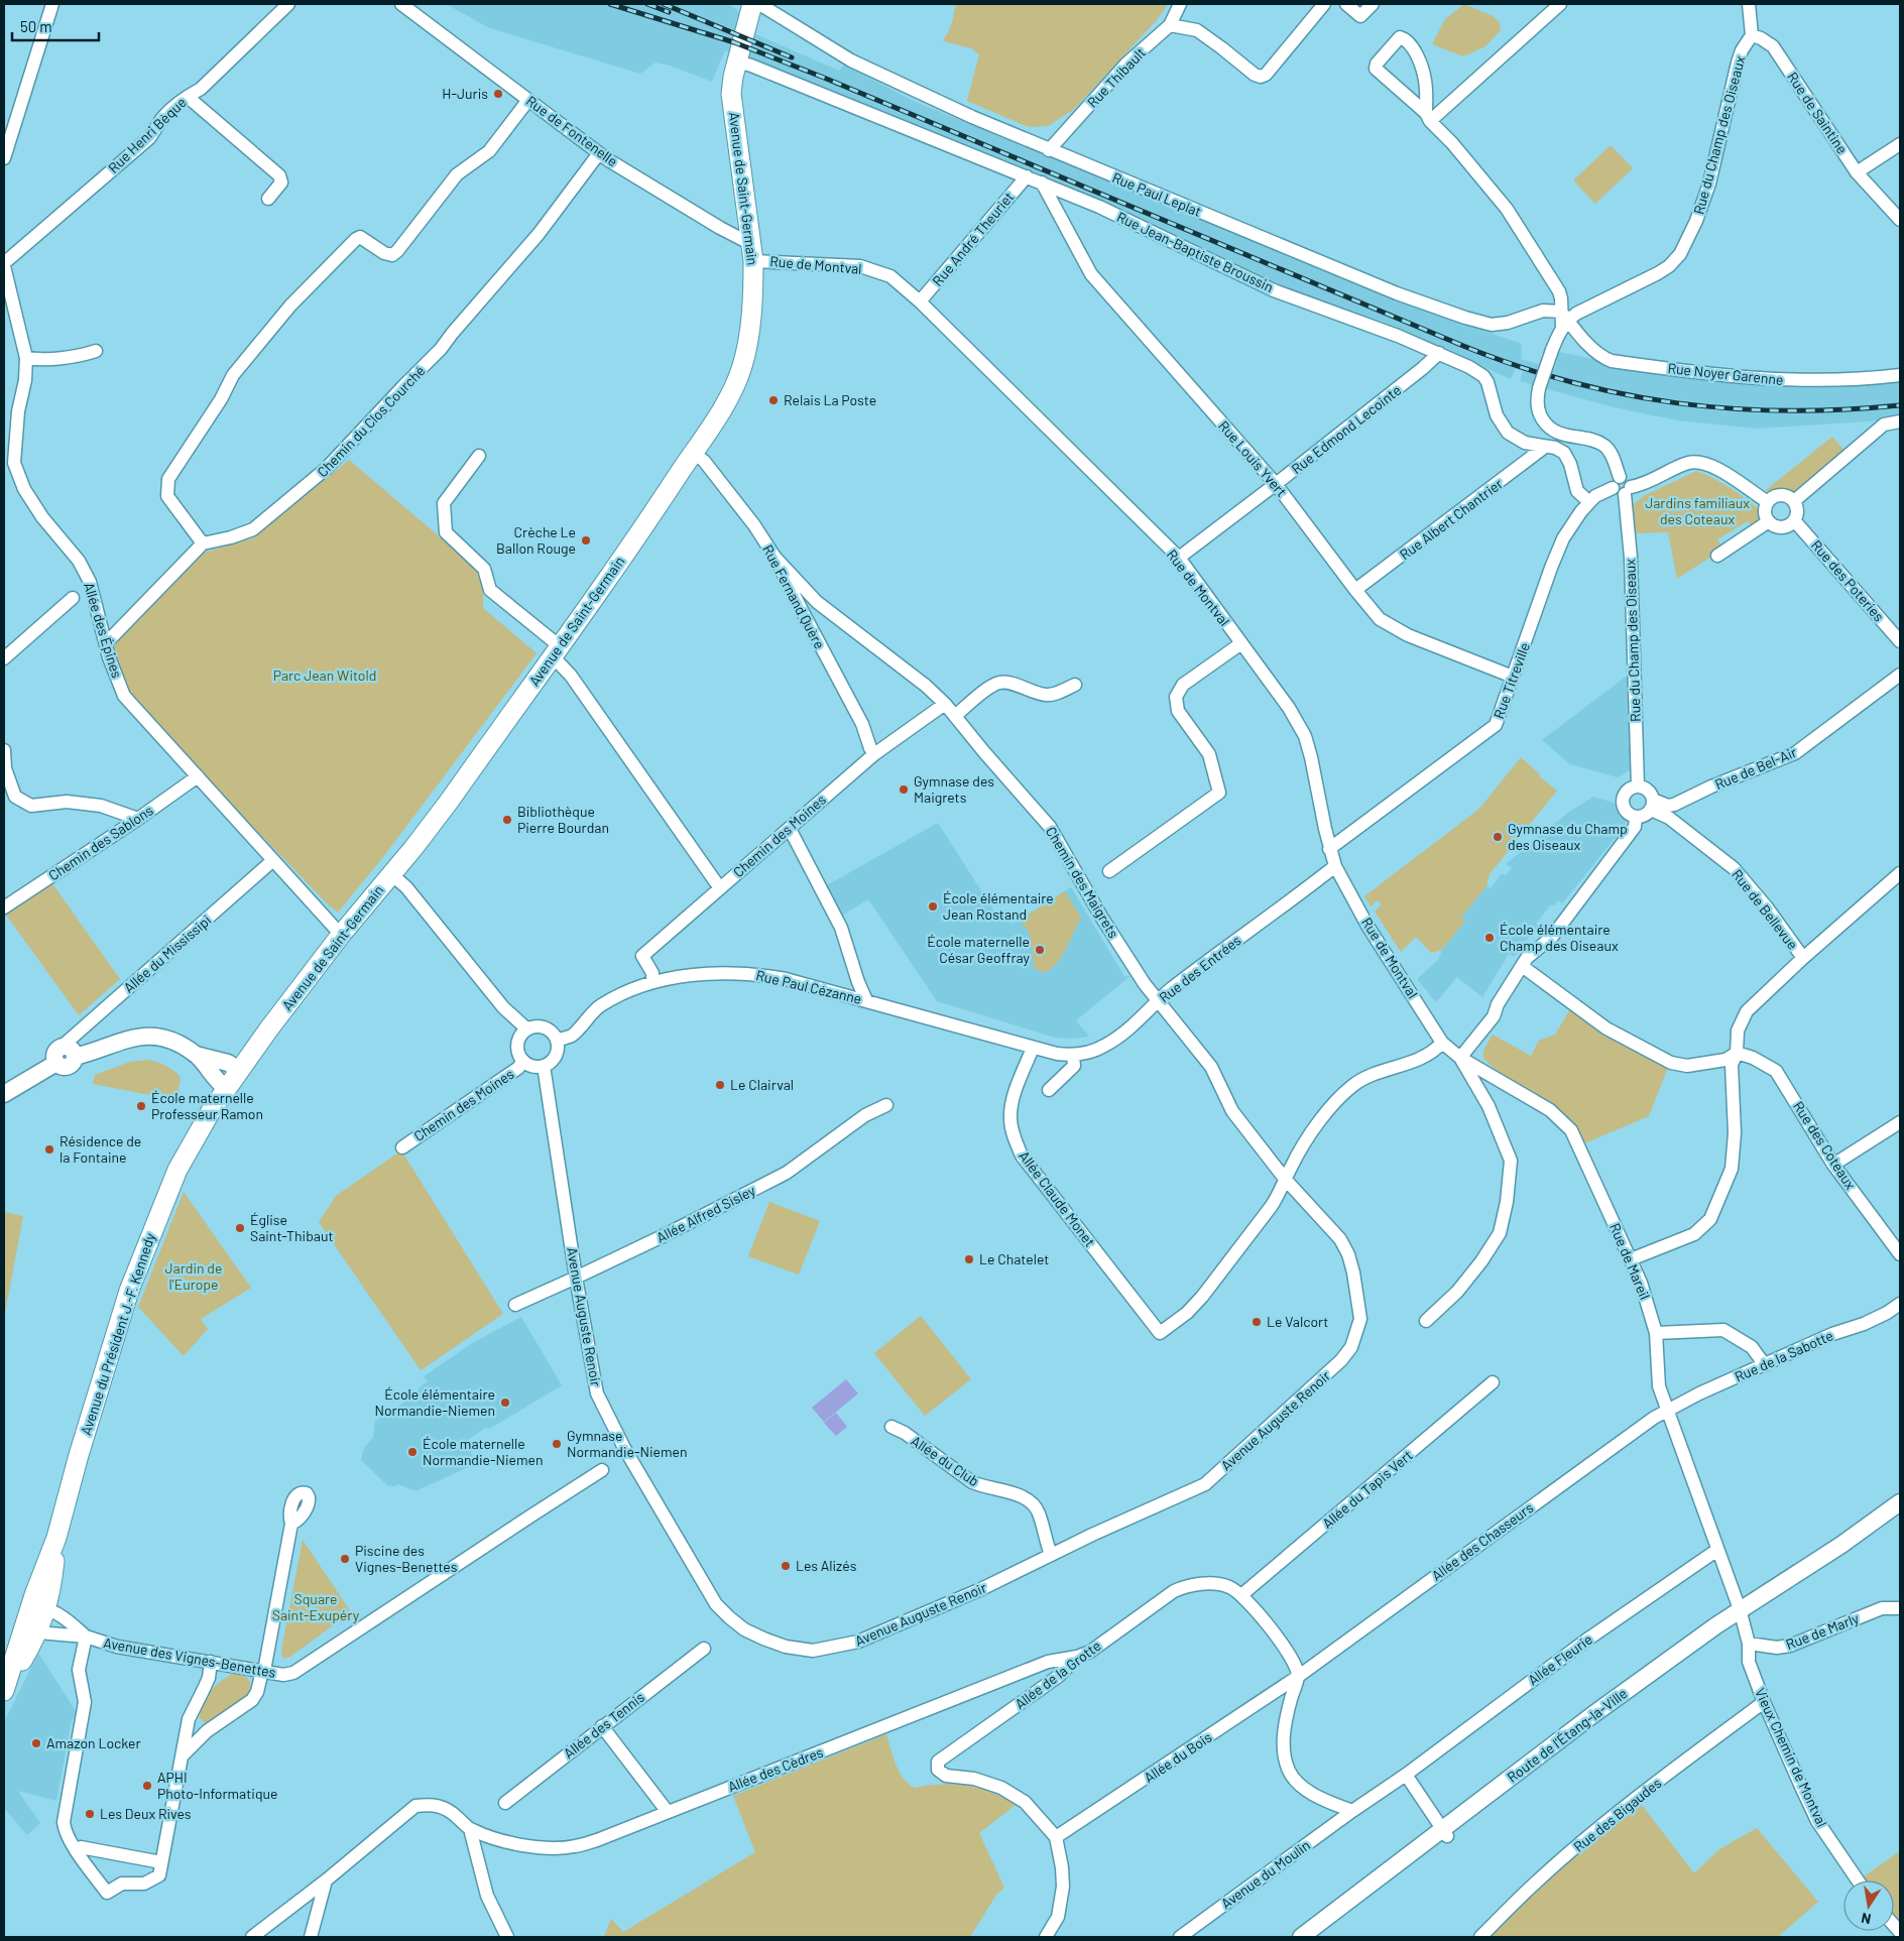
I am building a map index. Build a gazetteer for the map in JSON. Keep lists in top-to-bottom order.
{
  "streets": {
    "main road": ["Avenue de Saint-Germain", "Avenue du Président J.-F. Kennedy"],
    "street": [
      "Rue Thibault",
      "Rue de Saintine",
      "Rue de Fontenelle",
      "Rue Henri Bèque",
      "Rue du Champ des Oiseaux",
      "Rue Paul Leplat",
      "Rue André Theuriet",
      "Rue Jean-Baptiste Broussin",
      "Rue de Montval",
      "Rue Noyer Garenne",
      "Chemin du Clos Courché",
      "Rue Edmond Lecointe",
      "Rue Louis Yvert",
      "Rue Albert Chantrier",
      "Rue des Poteries",
      "Rue Fernand Quère",
      "Allée des Épines",
      "Rue Titreville",
      "Rue de Bel-Air",
      "Chemin des Moines",
      "Chemin des Sablons",
      "Chemin des Maigrets",
      "Rue de Bellevue",
      "Allée du Mississipi",
      "Rue des Entrées",
      "Rue Paul Cézanne",
      "Rue des Coteaux",
      "Allée Claude Monet",
      "Allée Alfred Sisley",
      "Rue de Mareil",
      "Avenue Auguste Renoir",
      "Rue de la Sabotte",
      "Allée du Club",
      "Allée du Tapis Vert",
      "Allée des Chasseurs",
      "Rue de Marly",
      "Avenue des Vignes-Benettes",
      "Allée Fleurie",
      "Allée de la Grotte",
      "Allée des Tennis",
      "Route de l'Étang-la-Ville",
      "Allée du Bois",
      "Vieux Chemin de Montval",
      "Allée des Cèdres",
      "Rue des Bigaudes",
      "Avenue du Moulin"
    ]
  },
  "crossings": [
    ["Rue Thibault", "Rue Paul Leplat"],
    ["Rue de Saintine", "Rue du Champ des Oiseaux"],
    ["Rue de Fontenelle", "Avenue de Saint-Germain"],
    ["Rue de Fontenelle", "Rue de Montval"],
    ["Rue de Fontenelle", "Chemin du Clos Courché"],
    ["Rue Henri Bèque", "Allée des Épines"],
    ["Rue du Champ des Oiseaux", "Rue Paul Leplat"],
    ["Rue du Champ des Oiseaux", "Rue Noyer Garenne"],
    ["Rue du Champ des Oiseaux", "Rue de Bel-Air"],
    ["Rue du Champ des Oiseaux", "Rue de Bellevue"],
    ["Avenue de Saint-Germain", "Rue Jean-Baptiste Broussin"],
    ["Avenue de Saint-Germain", "Rue de Montval"],
    ["Avenue de Saint-Germain", "Rue Fernand Quère"],
    ["Avenue de Saint-Germain", "Allée des Épines"],
    ["Avenue de Saint-Germain", "Avenue du Président J.-F. Kennedy"],
    ["Rue Paul Leplat", "Rue Noyer Garenne"],
    ["Rue André Theuriet", "Rue Jean-Baptiste Broussin"],
    ["Rue André Theuriet", "Rue de Montval"],
    ["Rue Jean-Baptiste Broussin", "Rue Edmond Lecointe"],
    ["Rue Jean-Baptiste Broussin", "Rue Louis Yvert"],
    ["Rue Jean-Baptiste Broussin", "Rue Albert Chantrier"],
    ["Rue Jean-Baptiste Broussin", "Rue Titreville"],
    ["Rue de Montval", "Rue Edmond Lecointe"],
    ["Rue de Montval", "Rue Titreville"],
    ["Rue de Montval", "Rue des Entrées"],
    ["Rue de Montval", "Rue de Mareil"],
    ["Rue Edmond Lecointe", "Rue Louis Yvert"],
    ["Rue Louis Yvert", "Rue Albert Chantrier"],
    ["Rue Louis Yvert", "Rue Titreville"],
    ["Rue Fernand Quère", "Chemin des Moines"],
    ["Rue Fernand Quère", "Chemin des Maigrets"],
    ["Allée des Épines", "Chemin des Sablons"],
    ["Allée des Épines", "Allée du Mississipi"],
    ["Rue de Bel-Air", "Rue de Bellevue"],
    ["Chemin des Moines", "Chemin des Maigrets"],
    ["Chemin des Moines", "Rue Paul Cézanne"],
    ["Chemin des Moines", "Avenue Auguste Renoir"],
    ["Chemin des Maigrets", "Rue des Entrées"],
    ["Chemin des Maigrets", "Allée Claude Monet"],
    ["Chemin des Maigrets", "Avenue Auguste Renoir"],
    ["Rue des Entrées", "Rue Paul Cézanne"],
    ["Rue Paul Cézanne", "Allée Claude Monet"],
    ["Rue Paul Cézanne", "Avenue Auguste Renoir"],
    ["Allée Claude Monet", "Avenue Auguste Renoir"],
    ["Allée Alfred Sisley", "Avenue Auguste Renoir"],
    ["Rue de Mareil", "Rue de la Sabotte"],
    ["Rue de Mareil", "Allée des Chasseurs"],
    ["Rue de Mareil", "Allée Fleurie"],
    ["Rue de Mareil", "Route de l'Étang-la-Ville"],
    ["Avenue Auguste Renoir", "Allée du Club"],
    ["Avenue du Président J.-F. Kennedy", "Avenue des Vignes-Benettes"],
    ["Rue de la Sabotte", "Allée des Chasseurs"],
    ["Allée du Tapis Vert", "Allée de la Grotte"],
    ["Allée des Chasseurs", "Allée du Bois"],
    ["Rue de Marly", "Vieux Chemin de Montval"],
    ["Allée Fleurie", "Avenue du Moulin"],
    ["Allée de la Grotte", "Allée du Bois"],
    ["Allée de la Grotte", "Allée des Cèdres"],
    ["Vieux Chemin de Montval", "Rue des Bigaudes"]
  ],
  "parks": [
    "Jardins familiaux des Coteaux",
    "Parc Jean Witold",
    "Jardin de l'Europe",
    "Square Saint-Exupéry"
  ],
  "places": [
    "H-Juris",
    "Relais La Poste",
    "Crèche Le Ballon Rouge",
    "Gymnase des Maigrets",
    "Bibliothèque Pierre Bourdan",
    "Gymnase du Champ des Oiseaux",
    "École élémentaire Jean Rostand",
    "École élémentaire Champ des Oiseaux",
    "École maternelle César Geoffray",
    "Le Clairval",
    "École maternelle Professeur Ramon",
    "Résidence de la Fontaine",
    "Église Saint-Thibaut",
    "Le Chatelet",
    "Le Valcort",
    "École élémentaire Normandie-Niemen",
    "Gymnase Normandie-Niemen",
    "École maternelle Normandie-Niemen",
    "Piscine des Vignes-Benettes",
    "Les Alizés",
    "Amazon Locker",
    "APHI Photo-Informatique",
    "Les Deux Rives"
  ],
  "scale_bar": "50 m",
  "north": "bottom"
}
